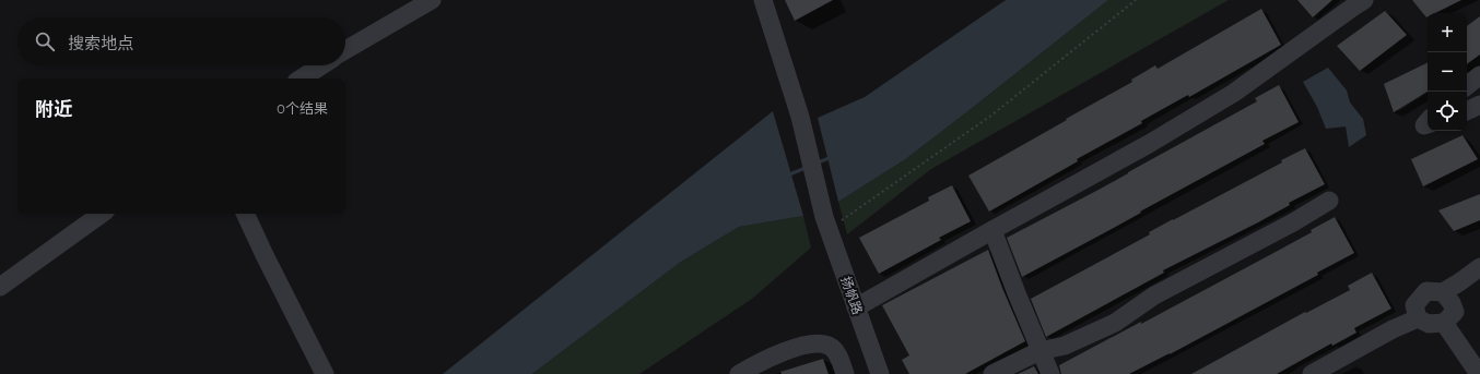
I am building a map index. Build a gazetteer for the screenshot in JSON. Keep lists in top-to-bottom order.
{
  "streets": {
    "street": ["扬帆路"]
  },
  "page": {
    "map_buttons": ["+", "−"],
    "search": "搜索地点",
    "heading": ["附近", "0个结果"]
  }
}
